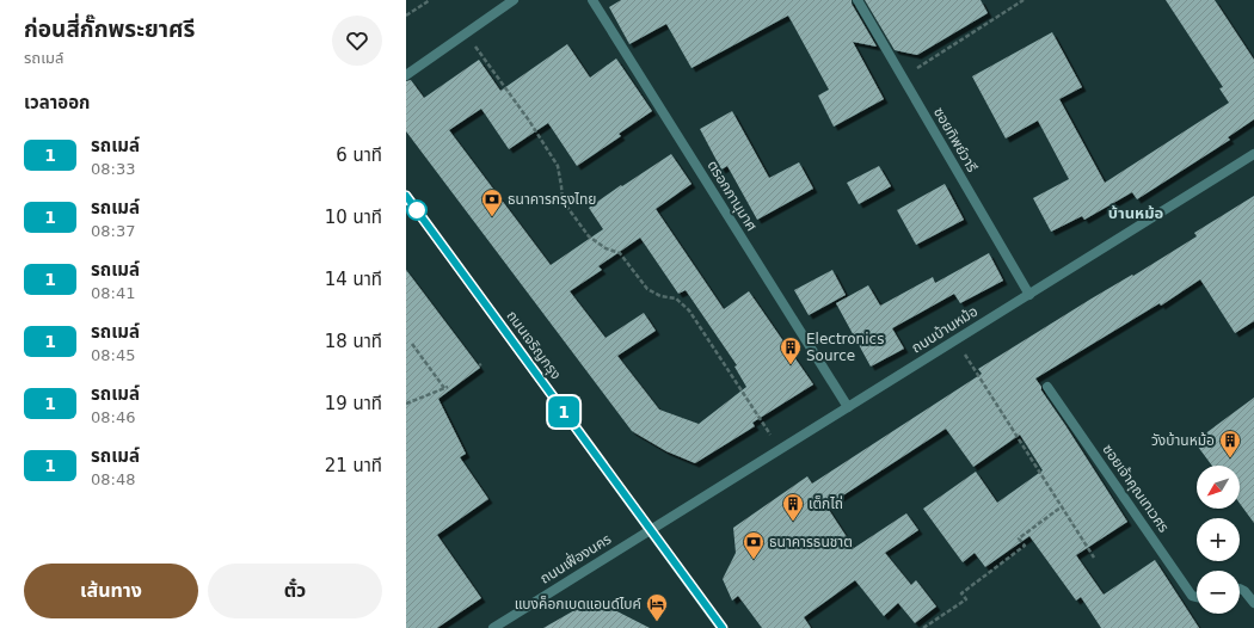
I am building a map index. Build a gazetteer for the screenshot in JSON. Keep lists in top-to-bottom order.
{
  "streets": {
    "main road": ["ถนนเจริญกรุง"],
    "street": [
      "ซอยทิพย์วารี",
      "ตรอกภานุมาศ",
      "ถนนบ้านหม้อ",
      "ซอยเจ้าคุณเทเวศร",
      "ถนนเฟื่องนคร"
    ]
  },
  "crossings": [
    ["ซอยทิพย์วารี", "ถนนบ้านหม้อ"],
    ["ตรอกภานุมาศ", "ถนนบ้านหม้อ"],
    ["ถนนบ้านหม้อ", "ถนนเจริญกรุง"],
    ["ถนนบ้านหม้อ", "ถนนเฟื่องนคร"],
    ["ถนนเจริญกรุง", "ถนนเฟื่องนคร"]
  ],
  "districts": ["บ้านหม้อ"],
  "places": {
    "bank": ["ธนาคารกรุงไทย", "ธนาคารธนชาต"],
    "building": ["Electronics Source", "วังบ้านหม้อ", "เต็กไถ่"],
    "hotel": ["แบงค็อกเบดแอนด์ไบค์"]
  },
  "lines": ["bus line 1"],
  "north": "bottom left",
  "page": {
    "heading": [
      ["ก่อนสี่กั๊กพระยาศรี", "รถเมล์"],
      "เวลาออก"
    ],
    "on_map": "1",
    "list": [
      {
        "mark": "1",
        "name": "รถเมล์",
        "note": "08:33",
        "value": "6 นาที"
      },
      {
        "mark": "1",
        "name": "รถเมล์",
        "note": "08:37",
        "value": "10 นาที"
      },
      {
        "mark": "1",
        "name": "รถเมล์",
        "note": "08:41",
        "value": "14 นาที"
      },
      {
        "mark": "1",
        "name": "รถเมล์",
        "note": "08:45",
        "value": "18 นาที"
      },
      {
        "mark": "1",
        "name": "รถเมล์",
        "note": "08:46",
        "value": "19 นาที"
      },
      {
        "mark": "1",
        "name": "รถเมล์",
        "note": "08:48",
        "value": "21 นาที"
      }
    ],
    "map_buttons": ["+", "−"],
    "buttons": ["เส้นทาง", "ตั๋ว"]
  }
}
